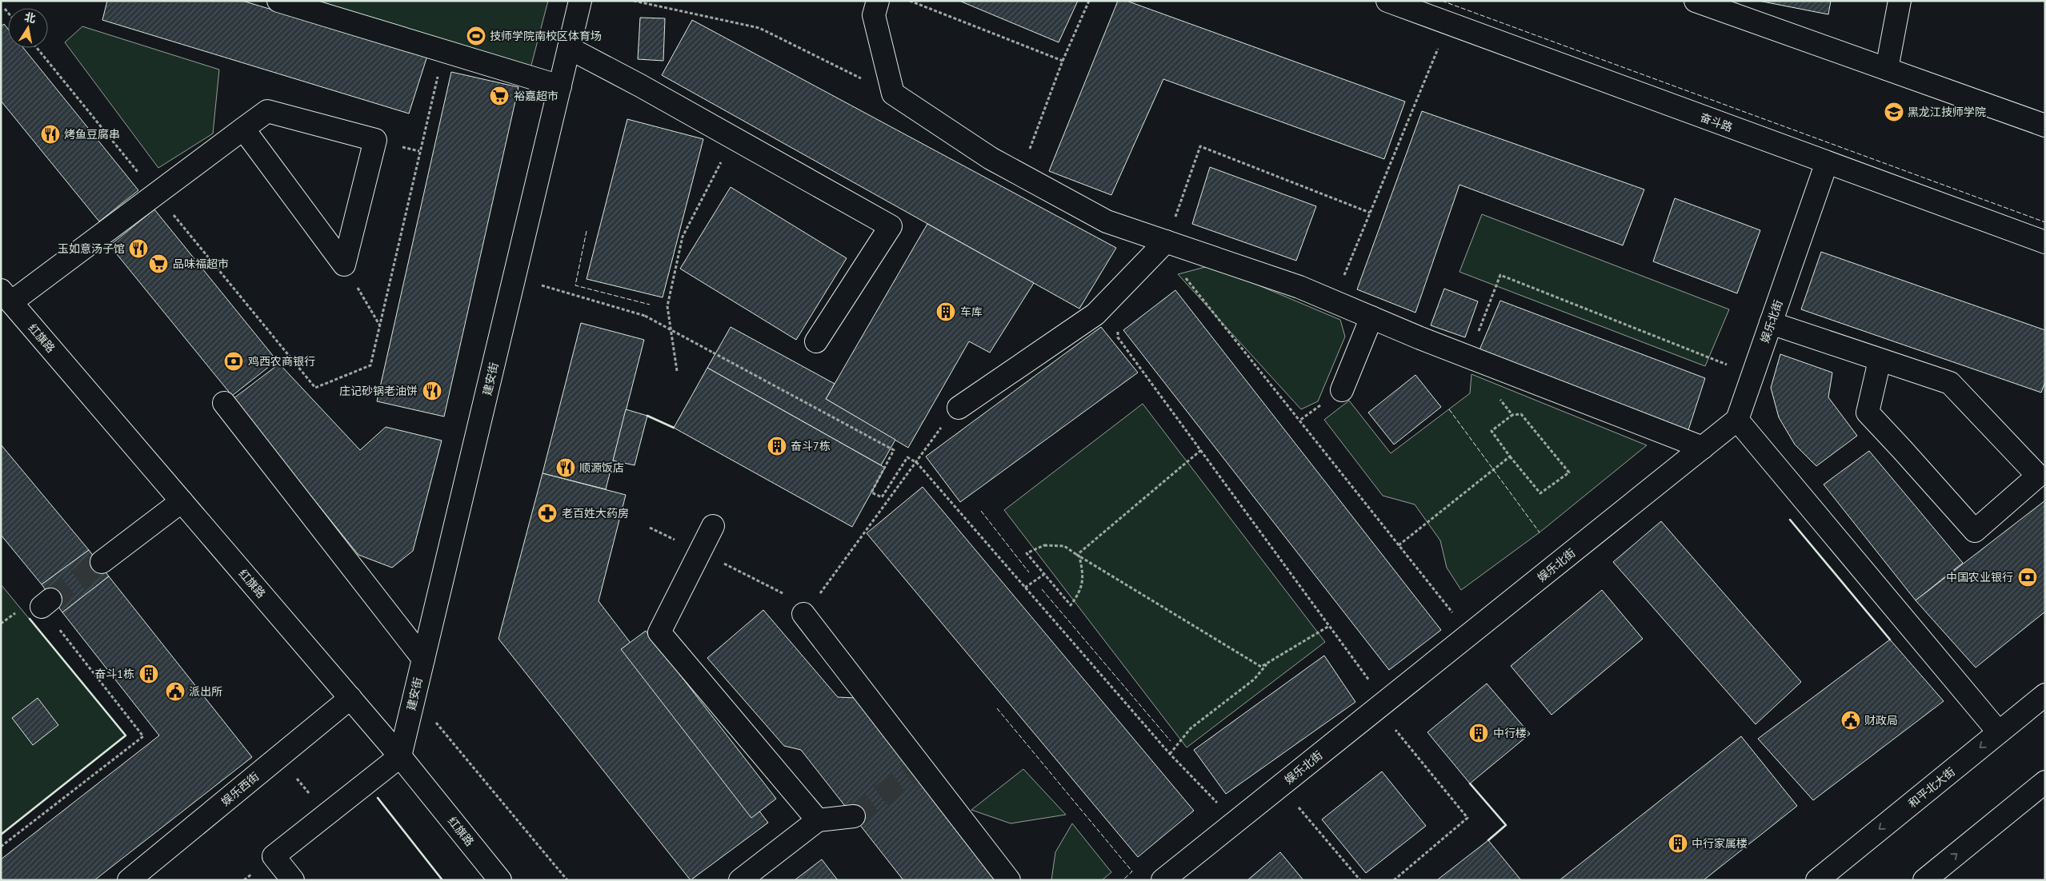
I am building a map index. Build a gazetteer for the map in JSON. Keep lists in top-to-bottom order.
{
  "streets": {
    "street": [
      "奋斗路",
      "娱乐北街",
      "红旗路",
      "建安街",
      "和平北大街",
      "娱乐西街"
    ]
  },
  "crossings": [
    ["奋斗路", "娱乐北街"],
    ["红旗路", "建安街"],
    ["红旗路", "娱乐西街"]
  ],
  "places": {
    "sports": ["技师学院南校区体育场"],
    "supermarket": ["裕嘉超市", "品味福超市"],
    "school or university": ["黑龙江技师学院"],
    "restaurant": [
      "烤鱼豆腐串",
      "玉如意汤子馆",
      "庄记砂锅老油饼",
      "顺源饭店"
    ],
    "building": [
      "车库",
      "奋斗7栋",
      "奋斗1栋",
      "中行楼",
      "中行家属楼"
    ],
    "bank": ["鸡西农商银行", "中国农业银行"],
    "pharmacy": ["老百姓大药房"],
    "public building": ["派出所", "财政局"]
  },
  "north": "top"
}
